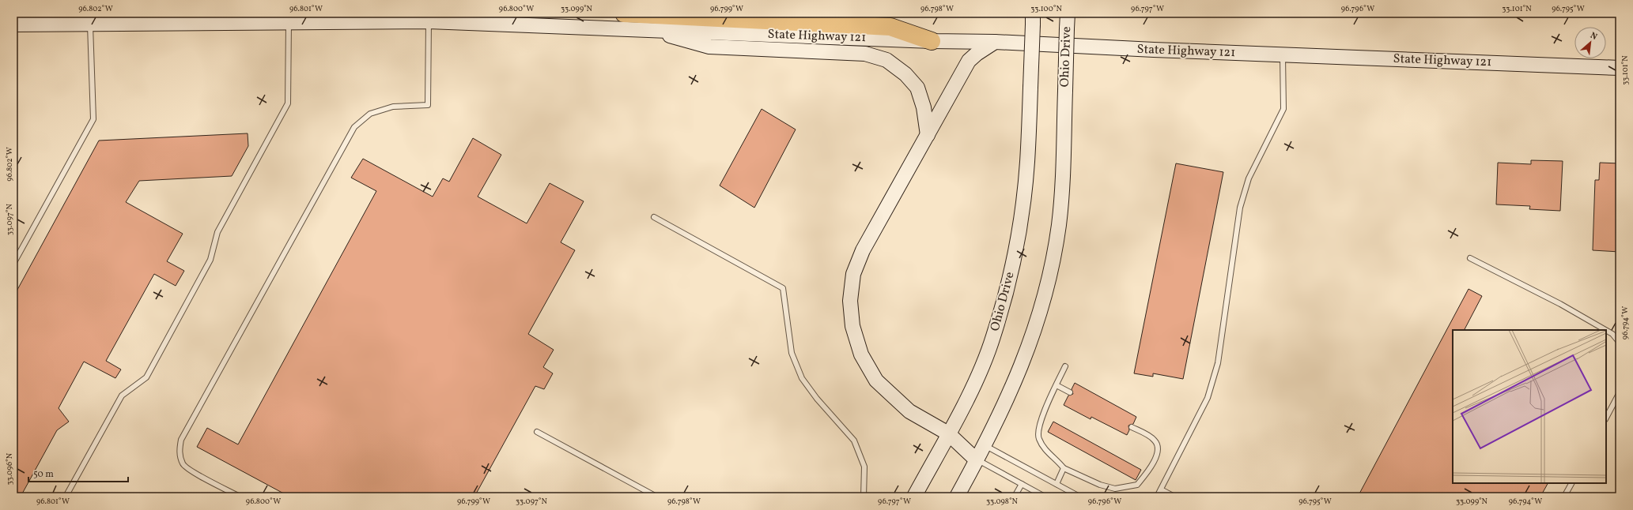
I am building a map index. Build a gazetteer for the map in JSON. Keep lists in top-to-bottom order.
{
  "streets": {
    "main road": ["State Highway 121", "Ohio Drive"]
  },
  "scale_bar": "50 m",
  "north": "top right",
  "coordinates": [
    "96.802°W",
    "96.801°W",
    "96.800°W",
    "33.099°N",
    "96.799°W",
    "96.798°W",
    "33.100°N",
    "96.797°W",
    "96.796°W",
    "33.101°N",
    "96.795°W",
    "33.097°N",
    "96.794°W",
    "33.096°N",
    "33.098°N"
  ]
}
